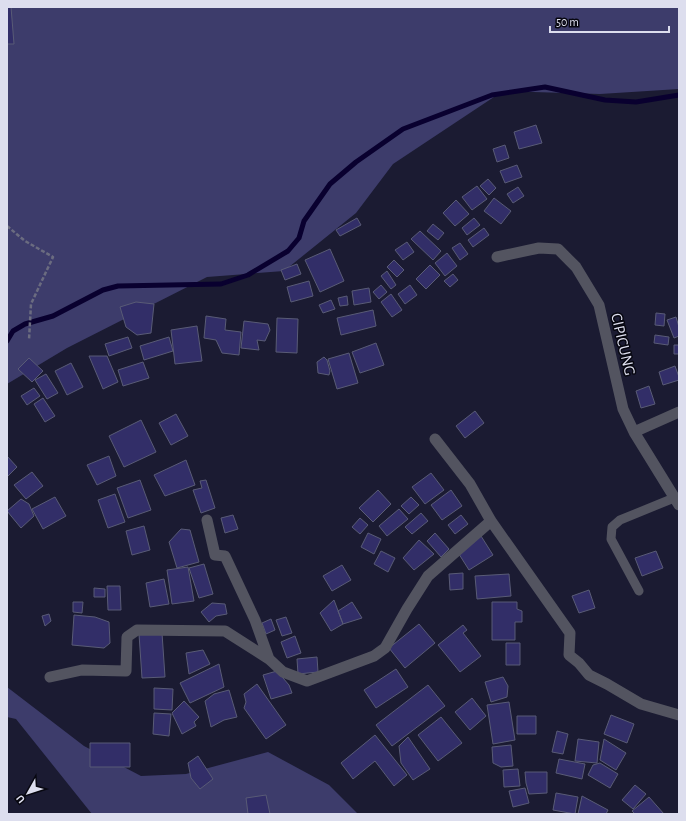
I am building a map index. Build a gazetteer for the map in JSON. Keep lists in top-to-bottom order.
{
  "streets": {
    "street": ["CIPICUNG"]
  },
  "scale_bar": "50 m",
  "north": "bottom left"
}
